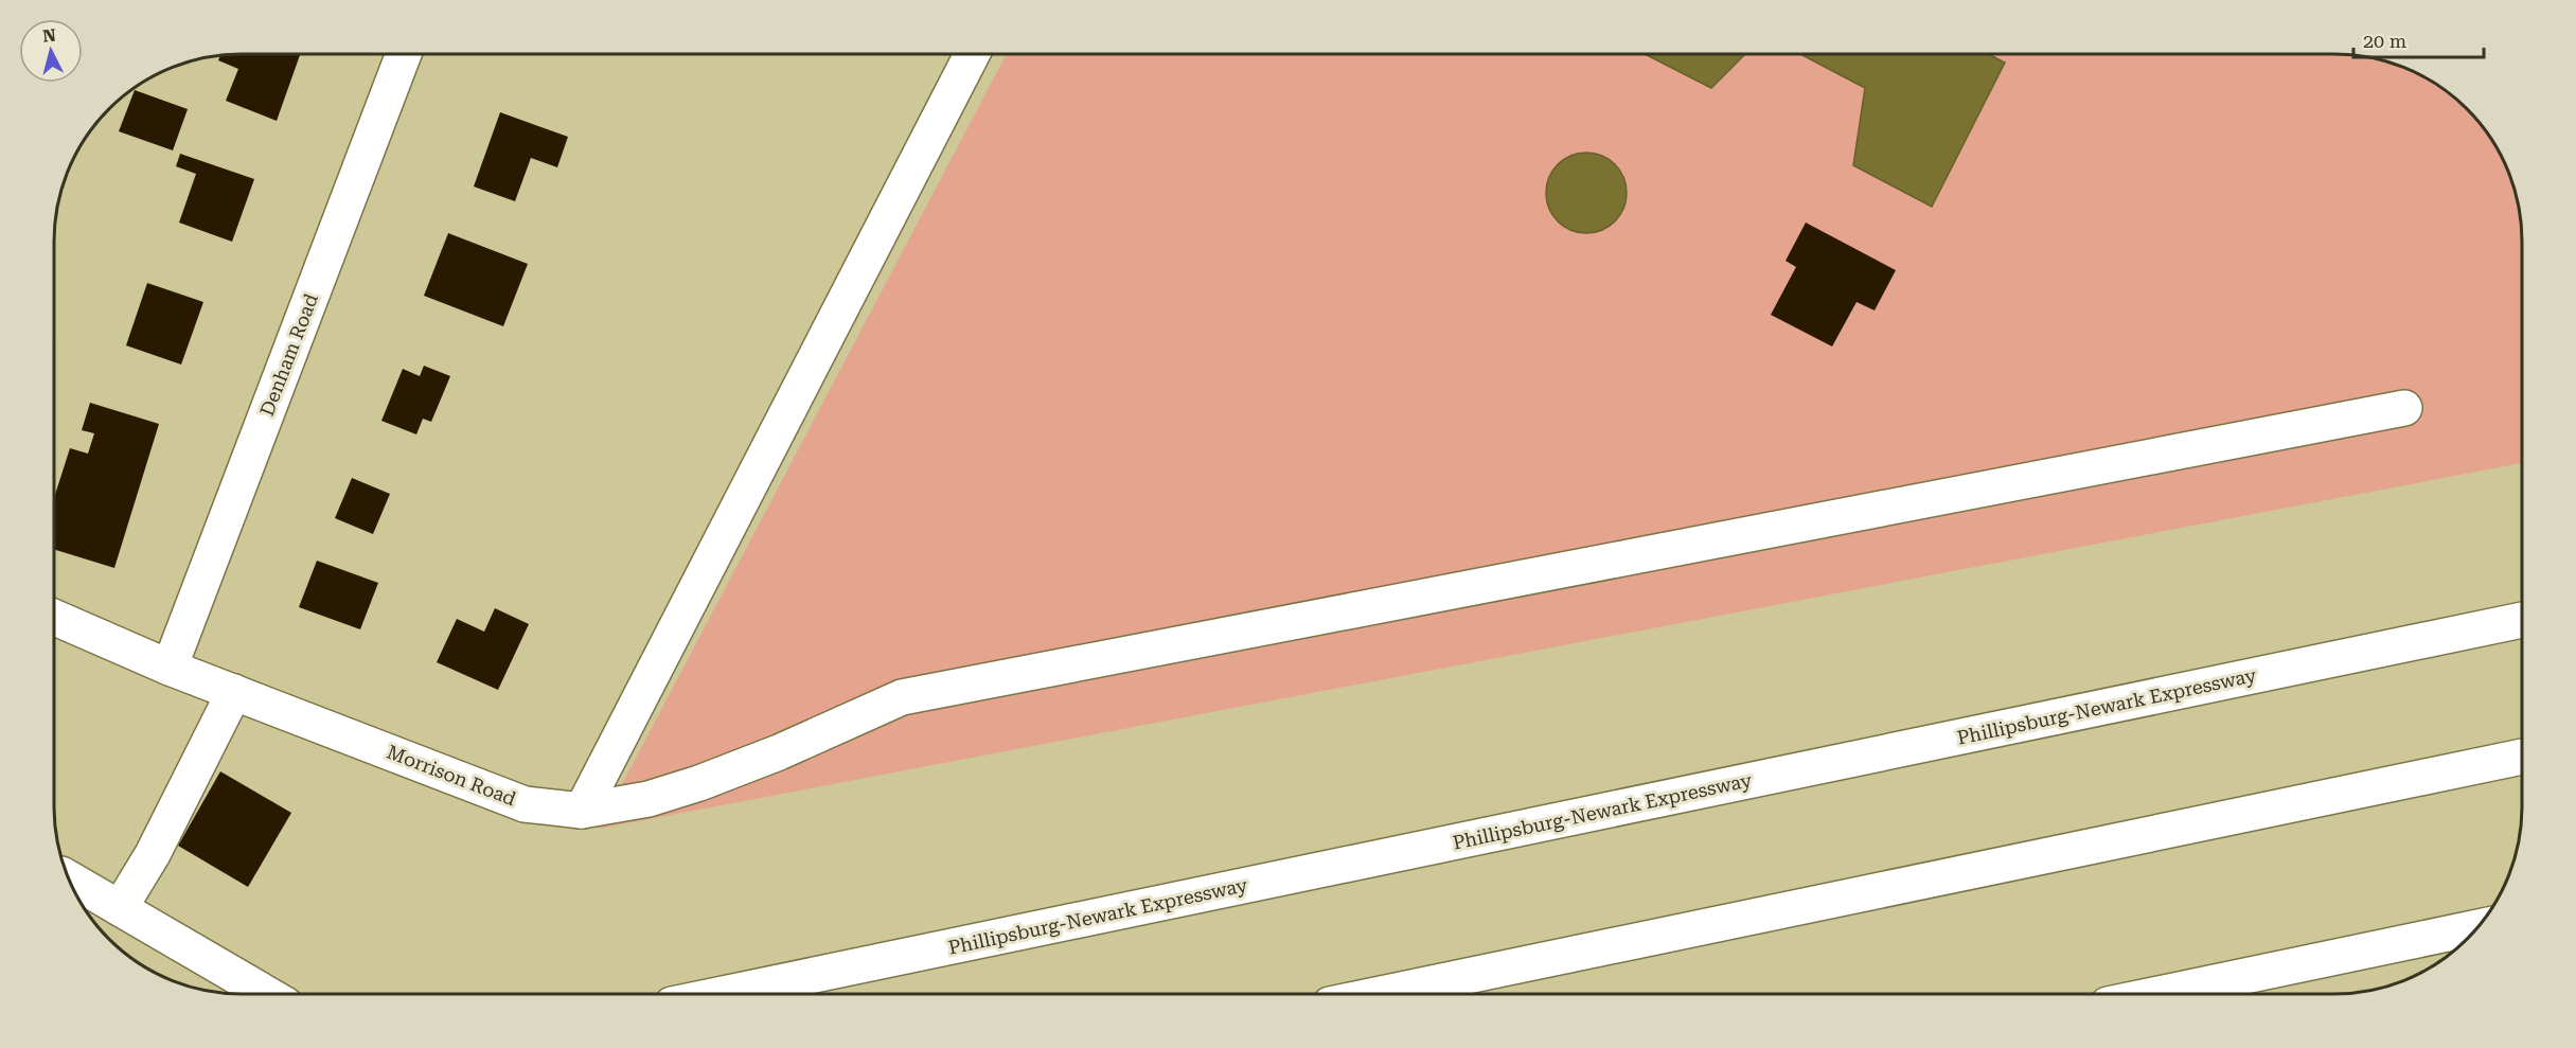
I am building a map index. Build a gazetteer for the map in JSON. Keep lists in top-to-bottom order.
{
  "streets": {
    "main road": ["Denham Road", "Phillipsburg-Newark Expressway", "Morrison Road"]
  },
  "crossings": [
    ["Denham Road", "Morrison Road"]
  ],
  "scale_bar": "20 m",
  "north": "top"
}
